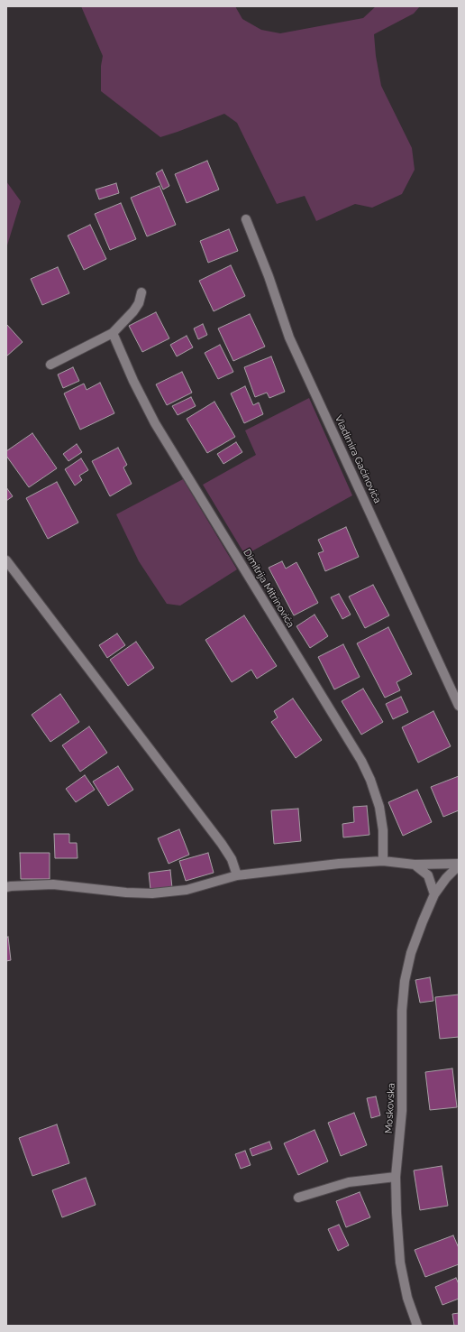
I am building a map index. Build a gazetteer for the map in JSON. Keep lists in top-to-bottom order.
{
  "streets": {
    "street": ["Vladimira Gaćinovića", "Dimitrija Mitrinovića", "Moskovska"]
  }
}
